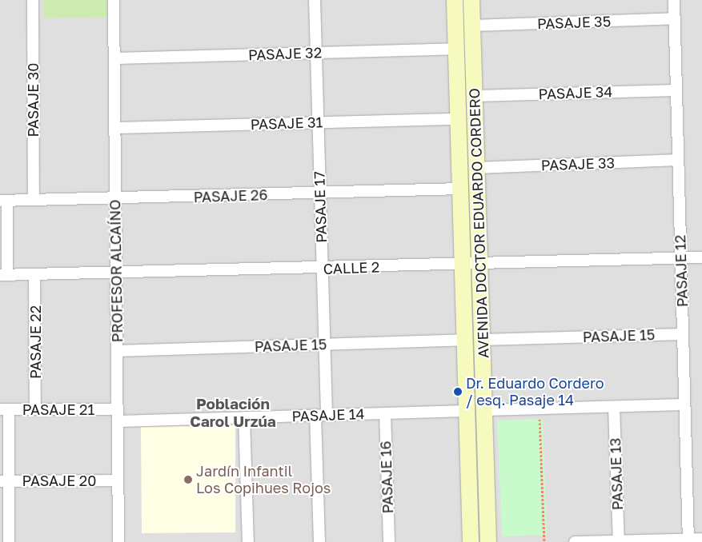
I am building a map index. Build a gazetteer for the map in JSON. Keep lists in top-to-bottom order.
{
  "streets": {
    "street": [
      "PASAJE 35",
      "PASAJE 32",
      "PASAJE 34",
      "PASAJE 30",
      "PASAJE 31",
      "PASAJE 33",
      "PASAJE 26",
      "PASAJE 17",
      "AVENIDA DOCTOR EDUARDO CORDERO",
      "CALLE 2",
      "PROFESOR ALCAÍNO",
      "PASAJE 12",
      "PASAJE 15",
      "PASAJE 22",
      "PASAJE 21",
      "PASAJE 14",
      "PASAJE 13",
      "PASAJE 16",
      "PASAJE 20"
    ]
  },
  "crossings": [
    ["PASAJE 35", "AVENIDA DOCTOR EDUARDO CORDERO"],
    ["PASAJE 35", "PASAJE 12"],
    ["PASAJE 32", "PASAJE 17"],
    ["PASAJE 32", "AVENIDA DOCTOR EDUARDO CORDERO"],
    ["PASAJE 32", "PROFESOR ALCAÍNO"],
    ["PASAJE 34", "AVENIDA DOCTOR EDUARDO CORDERO"],
    ["PASAJE 34", "PASAJE 12"],
    ["PASAJE 30", "PASAJE 26"],
    ["PASAJE 31", "PASAJE 17"],
    ["PASAJE 31", "AVENIDA DOCTOR EDUARDO CORDERO"],
    ["PASAJE 31", "PROFESOR ALCAÍNO"],
    ["PASAJE 33", "AVENIDA DOCTOR EDUARDO CORDERO"],
    ["PASAJE 33", "PASAJE 12"],
    ["PASAJE 26", "PASAJE 17"],
    ["PASAJE 26", "AVENIDA DOCTOR EDUARDO CORDERO"],
    ["PASAJE 26", "PROFESOR ALCAÍNO"],
    ["PASAJE 17", "CALLE 2"],
    ["PASAJE 17", "PASAJE 15"],
    ["PASAJE 17", "PASAJE 14"],
    ["AVENIDA DOCTOR EDUARDO CORDERO", "CALLE 2"],
    ["AVENIDA DOCTOR EDUARDO CORDERO", "PASAJE 15"],
    ["AVENIDA DOCTOR EDUARDO CORDERO", "PASAJE 14"],
    ["CALLE 2", "PROFESOR ALCAÍNO"],
    ["CALLE 2", "PASAJE 12"],
    ["CALLE 2", "PASAJE 22"],
    ["PROFESOR ALCAÍNO", "PASAJE 15"],
    ["PROFESOR ALCAÍNO", "PASAJE 21"],
    ["PROFESOR ALCAÍNO", "PASAJE 14"],
    ["PROFESOR ALCAÍNO", "PASAJE 20"],
    ["PASAJE 12", "PASAJE 15"],
    ["PASAJE 22", "PASAJE 21"],
    ["PASAJE 14", "PASAJE 16"]
  ],
  "districts": ["Población Carol Urzúa"],
  "places": ["Dr. Eduardo Cordero / esq. Pasaje 14", "Jardín Infantil Los Copihues Rojos"]
}
